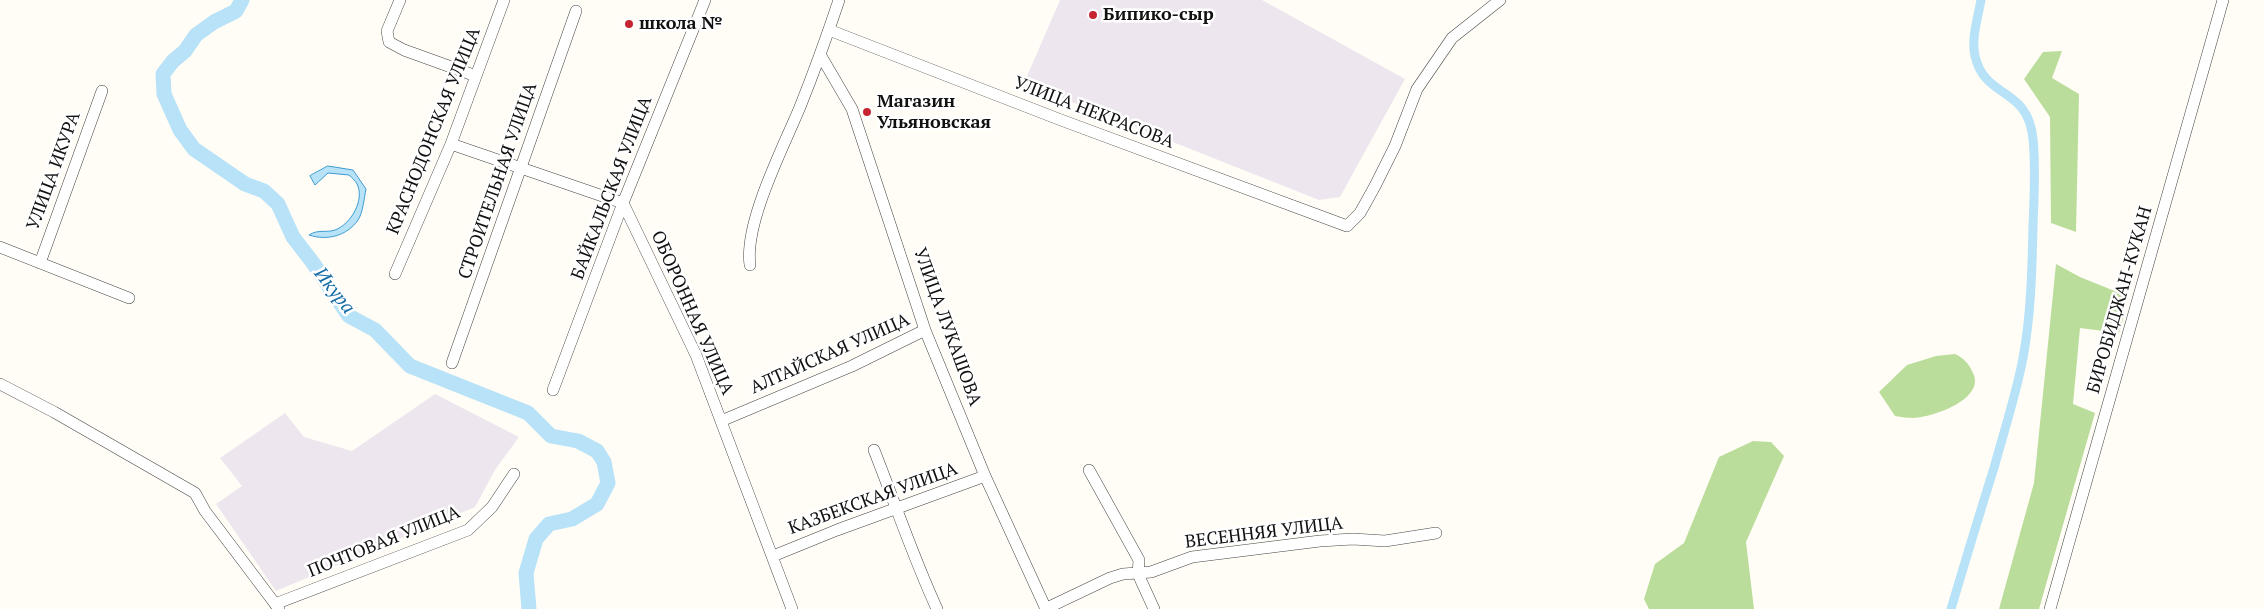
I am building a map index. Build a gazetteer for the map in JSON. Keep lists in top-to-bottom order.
{
  "streets": {
    "street": [
      "УЛИЦА НЕКРАСОВА",
      "КРАСНОДОНСКАЯ УЛИЦА",
      "УЛИЦА ИКУРА",
      "СТРОИТЕЛЬНАЯ УЛИЦА",
      "БАЙКАЛЬСКАЯ УЛИЦА",
      "БИРОБИДЖАН-КУКАН",
      "ОБОРОННАЯ УЛИЦА",
      "УЛИЦА ЛУКАШОВА",
      "АЛТАЙСКАЯ УЛИЦА",
      "КАЗБЕКСКАЯ УЛИЦА",
      "ВЕСЕННЯЯ УЛИЦА",
      "ПОЧТОВАЯ УЛИЦА"
    ]
  },
  "crossings": [
    ["БАЙКАЛЬСКАЯ УЛИЦА", "ОБОРОННАЯ УЛИЦА"],
    ["ОБОРОННАЯ УЛИЦА", "АЛТАЙСКАЯ УЛИЦА"],
    ["ОБОРОННАЯ УЛИЦА", "КАЗБЕКСКАЯ УЛИЦА"],
    ["УЛИЦА ЛУКАШОВА", "АЛТАЙСКАЯ УЛИЦА"],
    ["УЛИЦА ЛУКАШОВА", "КАЗБЕКСКАЯ УЛИЦА"],
    ["УЛИЦА ЛУКАШОВА", "ВЕСЕННЯЯ УЛИЦА"]
  ],
  "water": ["Икура"],
  "places": ["Бипико-сыр", "школа №", "Магазин Ульяновская"]
}
